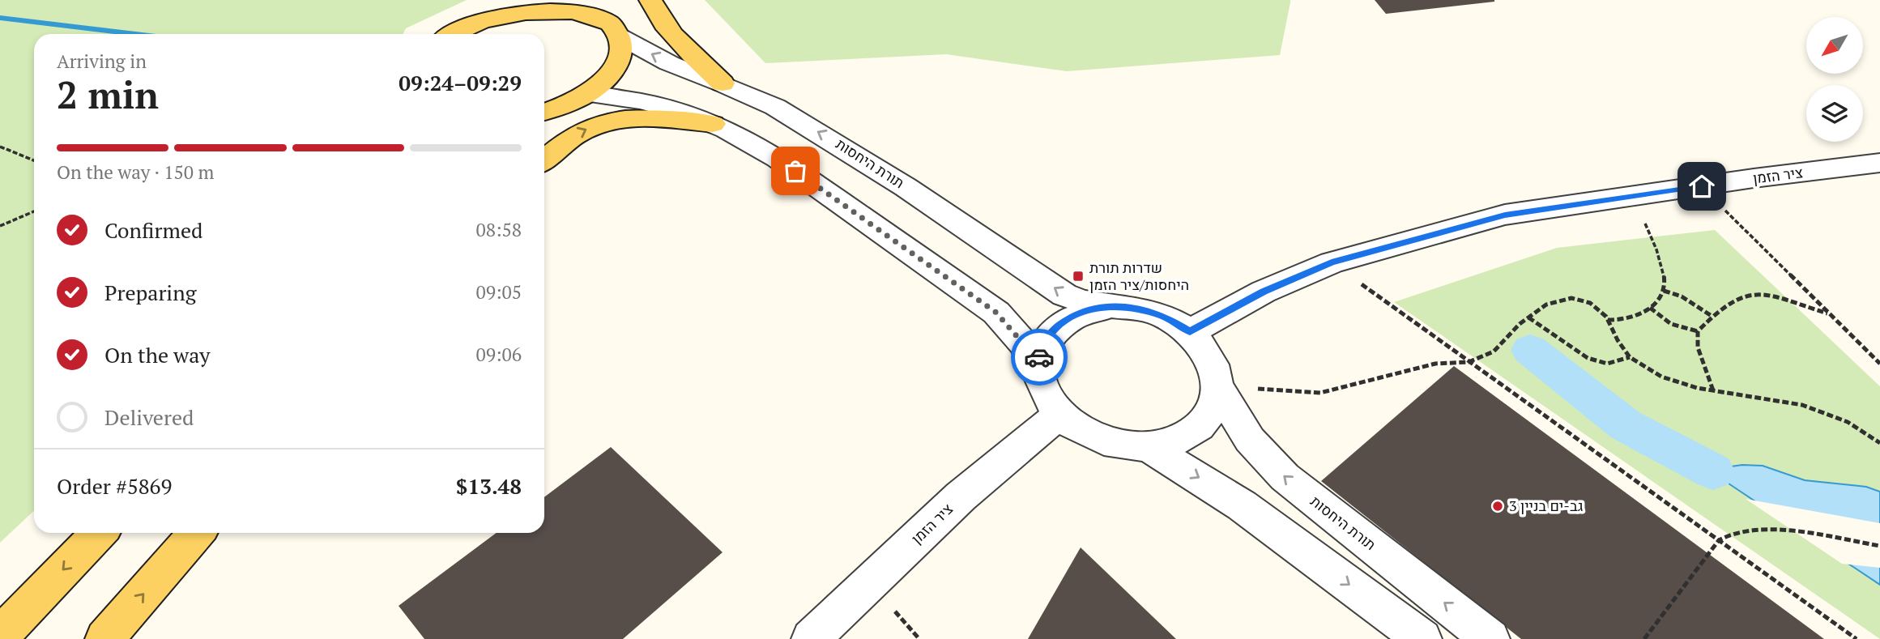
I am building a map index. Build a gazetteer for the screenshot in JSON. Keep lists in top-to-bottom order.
{
  "streets": {
    "street": ["תורת היחסות", "ציר הזמן"]
  },
  "crossings": [
    ["תורת היחסות", "ציר הזמן"]
  ],
  "places": {
    "transit": ["שדרות תורת היחסות/ציר הזמן"],
    "other": ["גב-ים בניין 3"]
  },
  "north": "bottom left",
  "page": {
    "heading": ["2 min", "Arriving in", "09:24–09:29"],
    "panel": ["Order #5869", "$13.48"],
    "bar": "On the way · 150 m",
    "list": [
      ["Confirmed", "08:58"],
      ["Preparing", "09:05"],
      ["On the way", "09:06"],
      "Delivered"
    ]
  }
}
